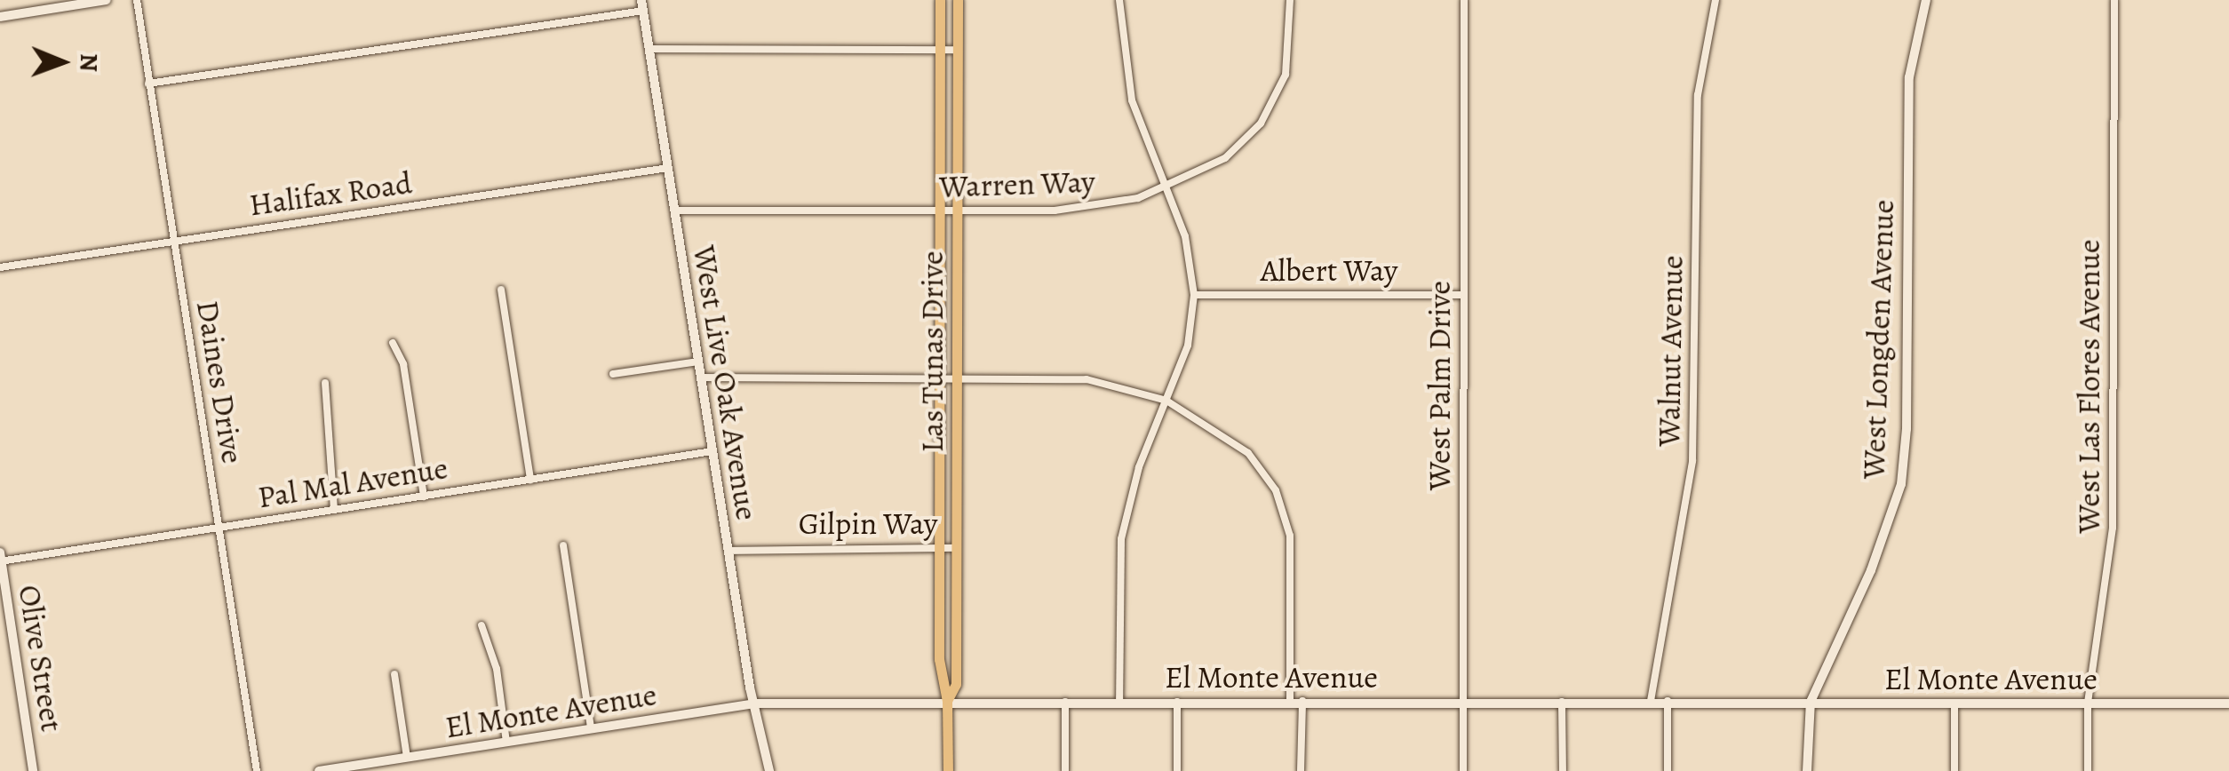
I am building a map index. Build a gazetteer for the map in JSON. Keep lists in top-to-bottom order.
{
  "streets": {
    "main road": ["Las Tunas Drive"],
    "street": [
      "Warren Way",
      "Halifax Road",
      "Albert Way",
      "West Longden Avenue",
      "Walnut Avenue",
      "Daines Drive",
      "West Live Oak Avenue",
      "West Palm Drive",
      "West Las Flores Avenue",
      "Pal Mal Avenue",
      "Gilpin Way",
      "Olive Street",
      "El Monte Avenue"
    ]
  },
  "crossings": [
    ["Warren Way", "Las Tunas Drive"],
    ["Warren Way", "West Live Oak Avenue"],
    ["Halifax Road", "Daines Drive"],
    ["Halifax Road", "West Live Oak Avenue"],
    ["Albert Way", "West Palm Drive"],
    ["West Longden Avenue", "El Monte Avenue"],
    ["Walnut Avenue", "El Monte Avenue"],
    ["Las Tunas Drive", "Gilpin Way"],
    ["Las Tunas Drive", "El Monte Avenue"],
    ["Daines Drive", "Pal Mal Avenue"],
    ["West Live Oak Avenue", "Pal Mal Avenue"],
    ["West Live Oak Avenue", "Gilpin Way"],
    ["West Live Oak Avenue", "El Monte Avenue"],
    ["West Palm Drive", "El Monte Avenue"],
    ["West Las Flores Avenue", "El Monte Avenue"],
    ["Pal Mal Avenue", "Olive Street"]
  ],
  "north": "right"
}
